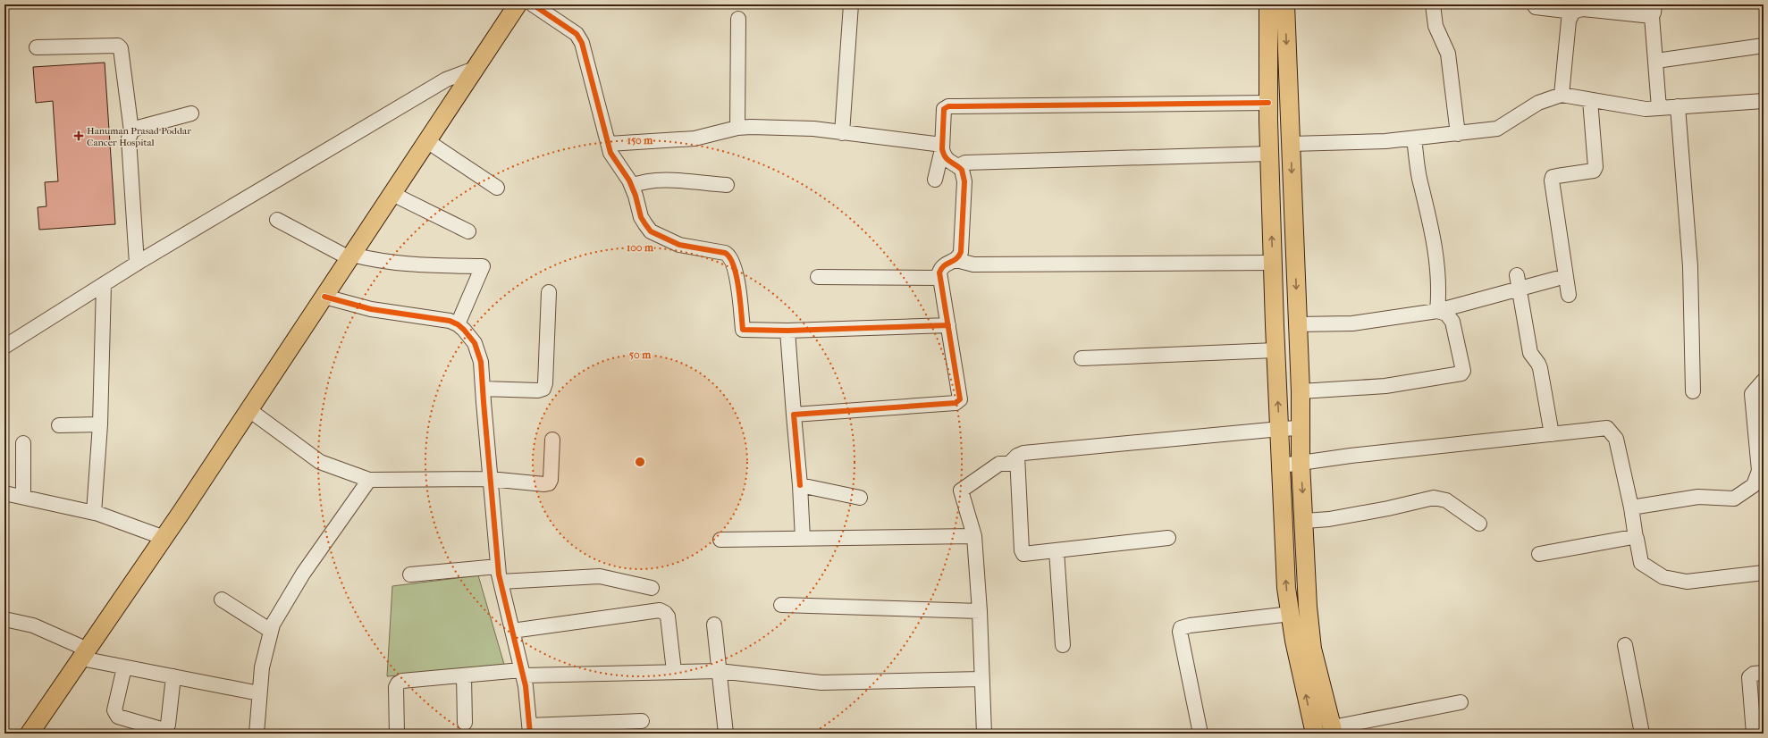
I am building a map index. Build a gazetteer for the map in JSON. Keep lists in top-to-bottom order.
{
  "places": {
    "health": ["Hanuman Prasad Poddar Cancer Hospital"]
  },
  "rings": ["150 m", "100 m", "50 m"]
}
